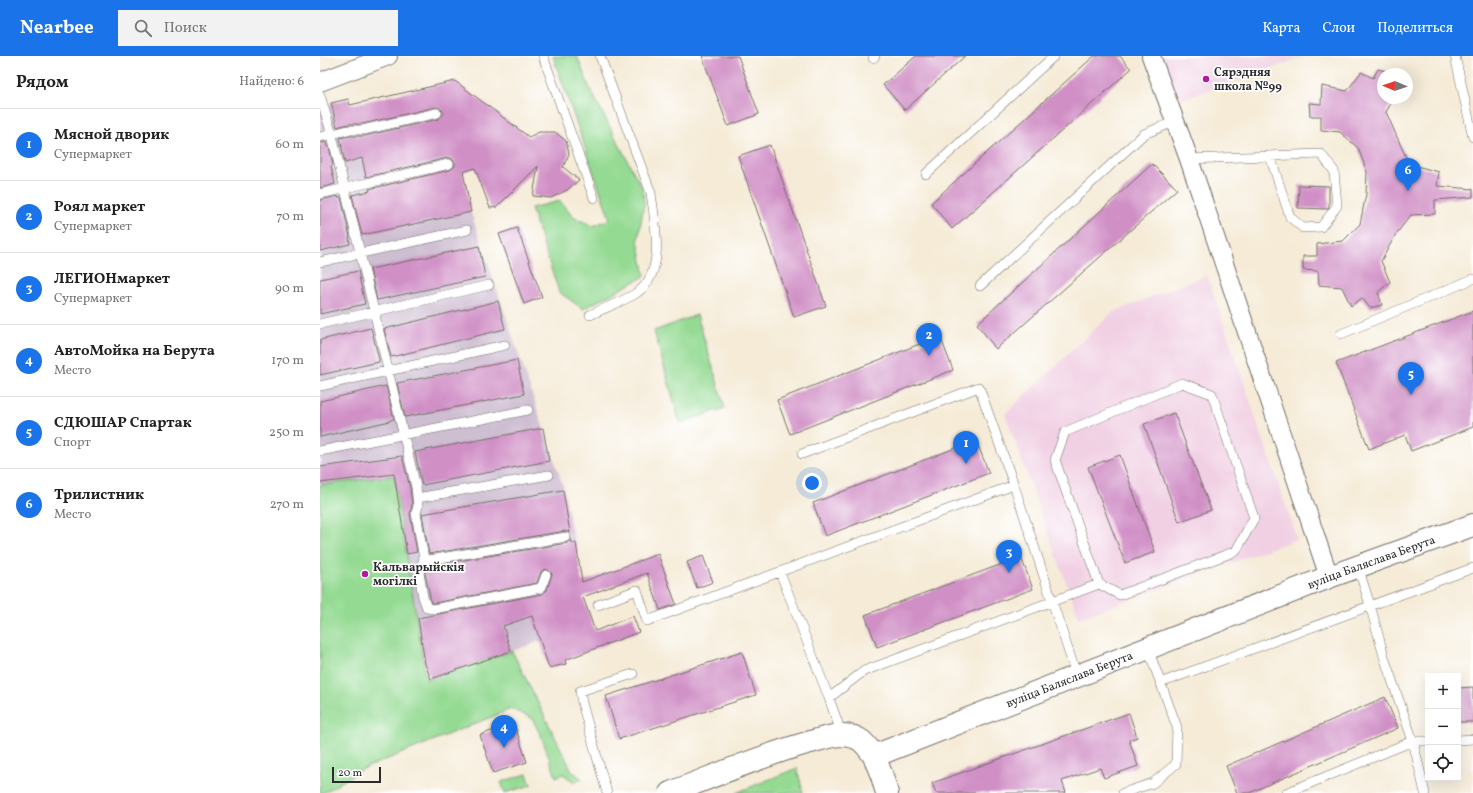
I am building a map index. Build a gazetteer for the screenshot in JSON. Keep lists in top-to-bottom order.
{
  "streets": {
    "street": ["вуліца Баляслава Берута"]
  },
  "places": ["Сярэдняя школа №99", "Кальварыйскія могілкі"],
  "scale_bar": "20 m",
  "north": "left",
  "page": {
    "header": "Nearbee",
    "search": "Поиск",
    "nav": ["Карта", "Слои", "Поделиться"],
    "heading": ["Рядом", "Найдено: 6"],
    "list": [
      {
        "mark": "1",
        "name": "Мясной дворик",
        "note": "Супермаркет",
        "value": "60 m"
      },
      {
        "mark": "2",
        "name": "Роял маркет",
        "note": "Супермаркет",
        "value": "70 m"
      },
      {
        "mark": "3",
        "name": "ЛЕГИОНмаркет",
        "note": "Супермаркет",
        "value": "90 m"
      },
      {
        "mark": "4",
        "name": "АвтоМойка на Берута",
        "note": "Место",
        "value": "170 m"
      },
      {
        "mark": "5",
        "name": "СДЮШАР Спартак",
        "note": "Спорт",
        "value": "250 m"
      },
      {
        "mark": "6",
        "name": "Трилистник",
        "note": "Место",
        "value": "270 m"
      }
    ],
    "pins": [
      "6",
      "2",
      "5",
      "1",
      "3",
      "4"
    ],
    "map_buttons": ["+", "−"],
    "scale": "20 m"
  }
}
